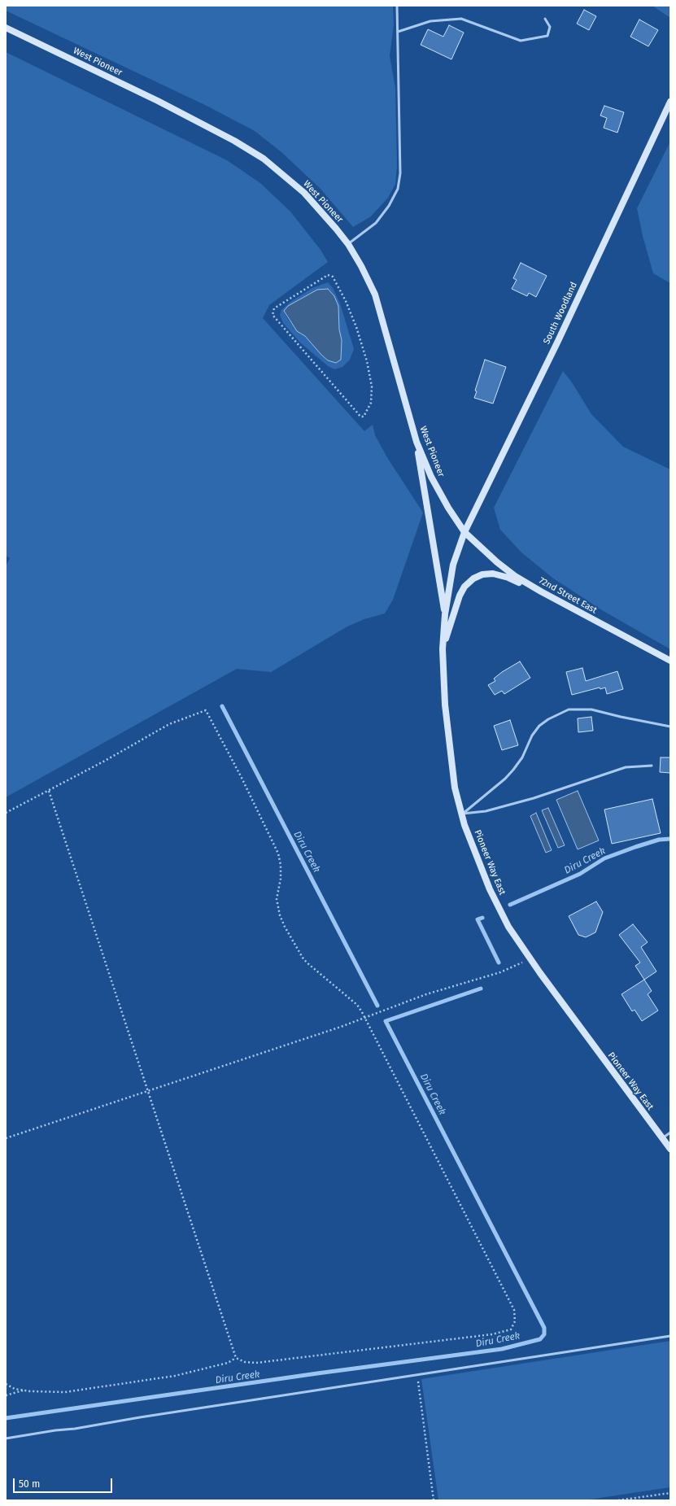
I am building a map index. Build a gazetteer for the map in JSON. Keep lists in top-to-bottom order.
{
  "streets": {
    "main road": [
      "West Pioneer",
      "South Woodland",
      "72nd Street East",
      "Pioneer Way East"
    ]
  },
  "crossings": [
    ["West Pioneer", "South Woodland"],
    ["West Pioneer", "72nd Street East"],
    ["West Pioneer", "Pioneer Way East"],
    ["South Woodland", "72nd Street East"],
    ["South Woodland", "Pioneer Way East"],
    ["72nd Street East", "Pioneer Way East"]
  ],
  "water": ["Diru Creek"],
  "scale_bar": "50 m"
}
